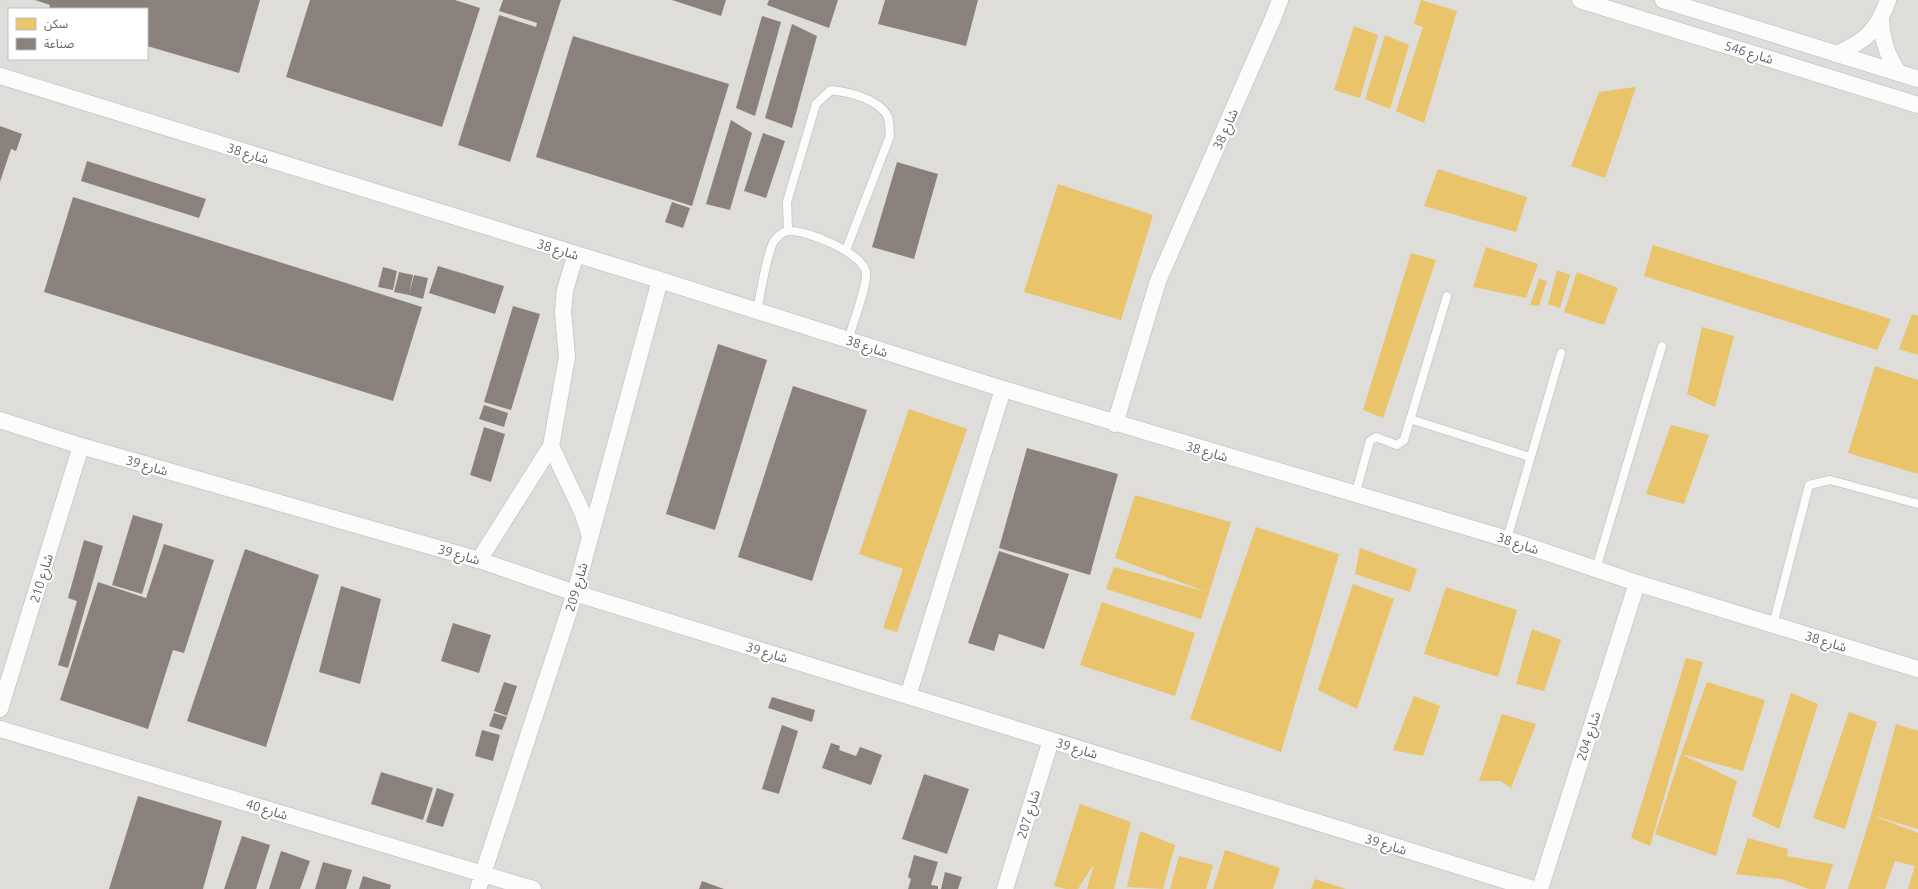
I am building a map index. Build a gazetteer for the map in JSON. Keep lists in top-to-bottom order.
{
  "streets": {
    "street": [
      "شارع 546",
      "شارع 38",
      "شارع 39",
      "شارع 210",
      "شارع 209",
      "شارع 204",
      "شارع 40",
      "شارع 207"
    ]
  },
  "crossings": [
    ["شارع 38", "شارع 209"],
    ["شارع 38", "شارع 204"],
    ["شارع 39", "شارع 210"],
    ["شارع 39", "شارع 209"],
    ["شارع 39", "شارع 207"],
    ["شارع 209", "شارع 40"]
  ],
  "legend": ["سكن", "صناعة"]
}
